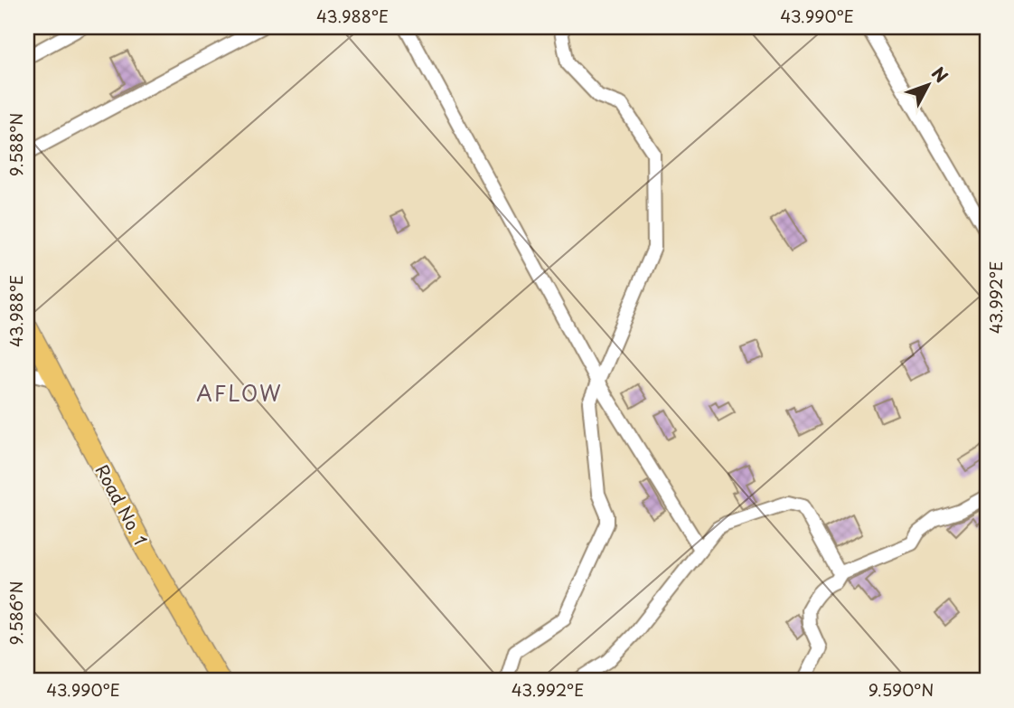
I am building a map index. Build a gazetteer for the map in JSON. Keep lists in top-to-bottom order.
{
  "streets": {
    "highway": ["Road No. 1"]
  },
  "districts": ["AFLOW"],
  "north": "top right",
  "coordinates": [
    "43.988°E",
    "43.990°E",
    "9.588°N",
    "43.992°E",
    "9.586°N",
    "9.590°N"
  ]
}
